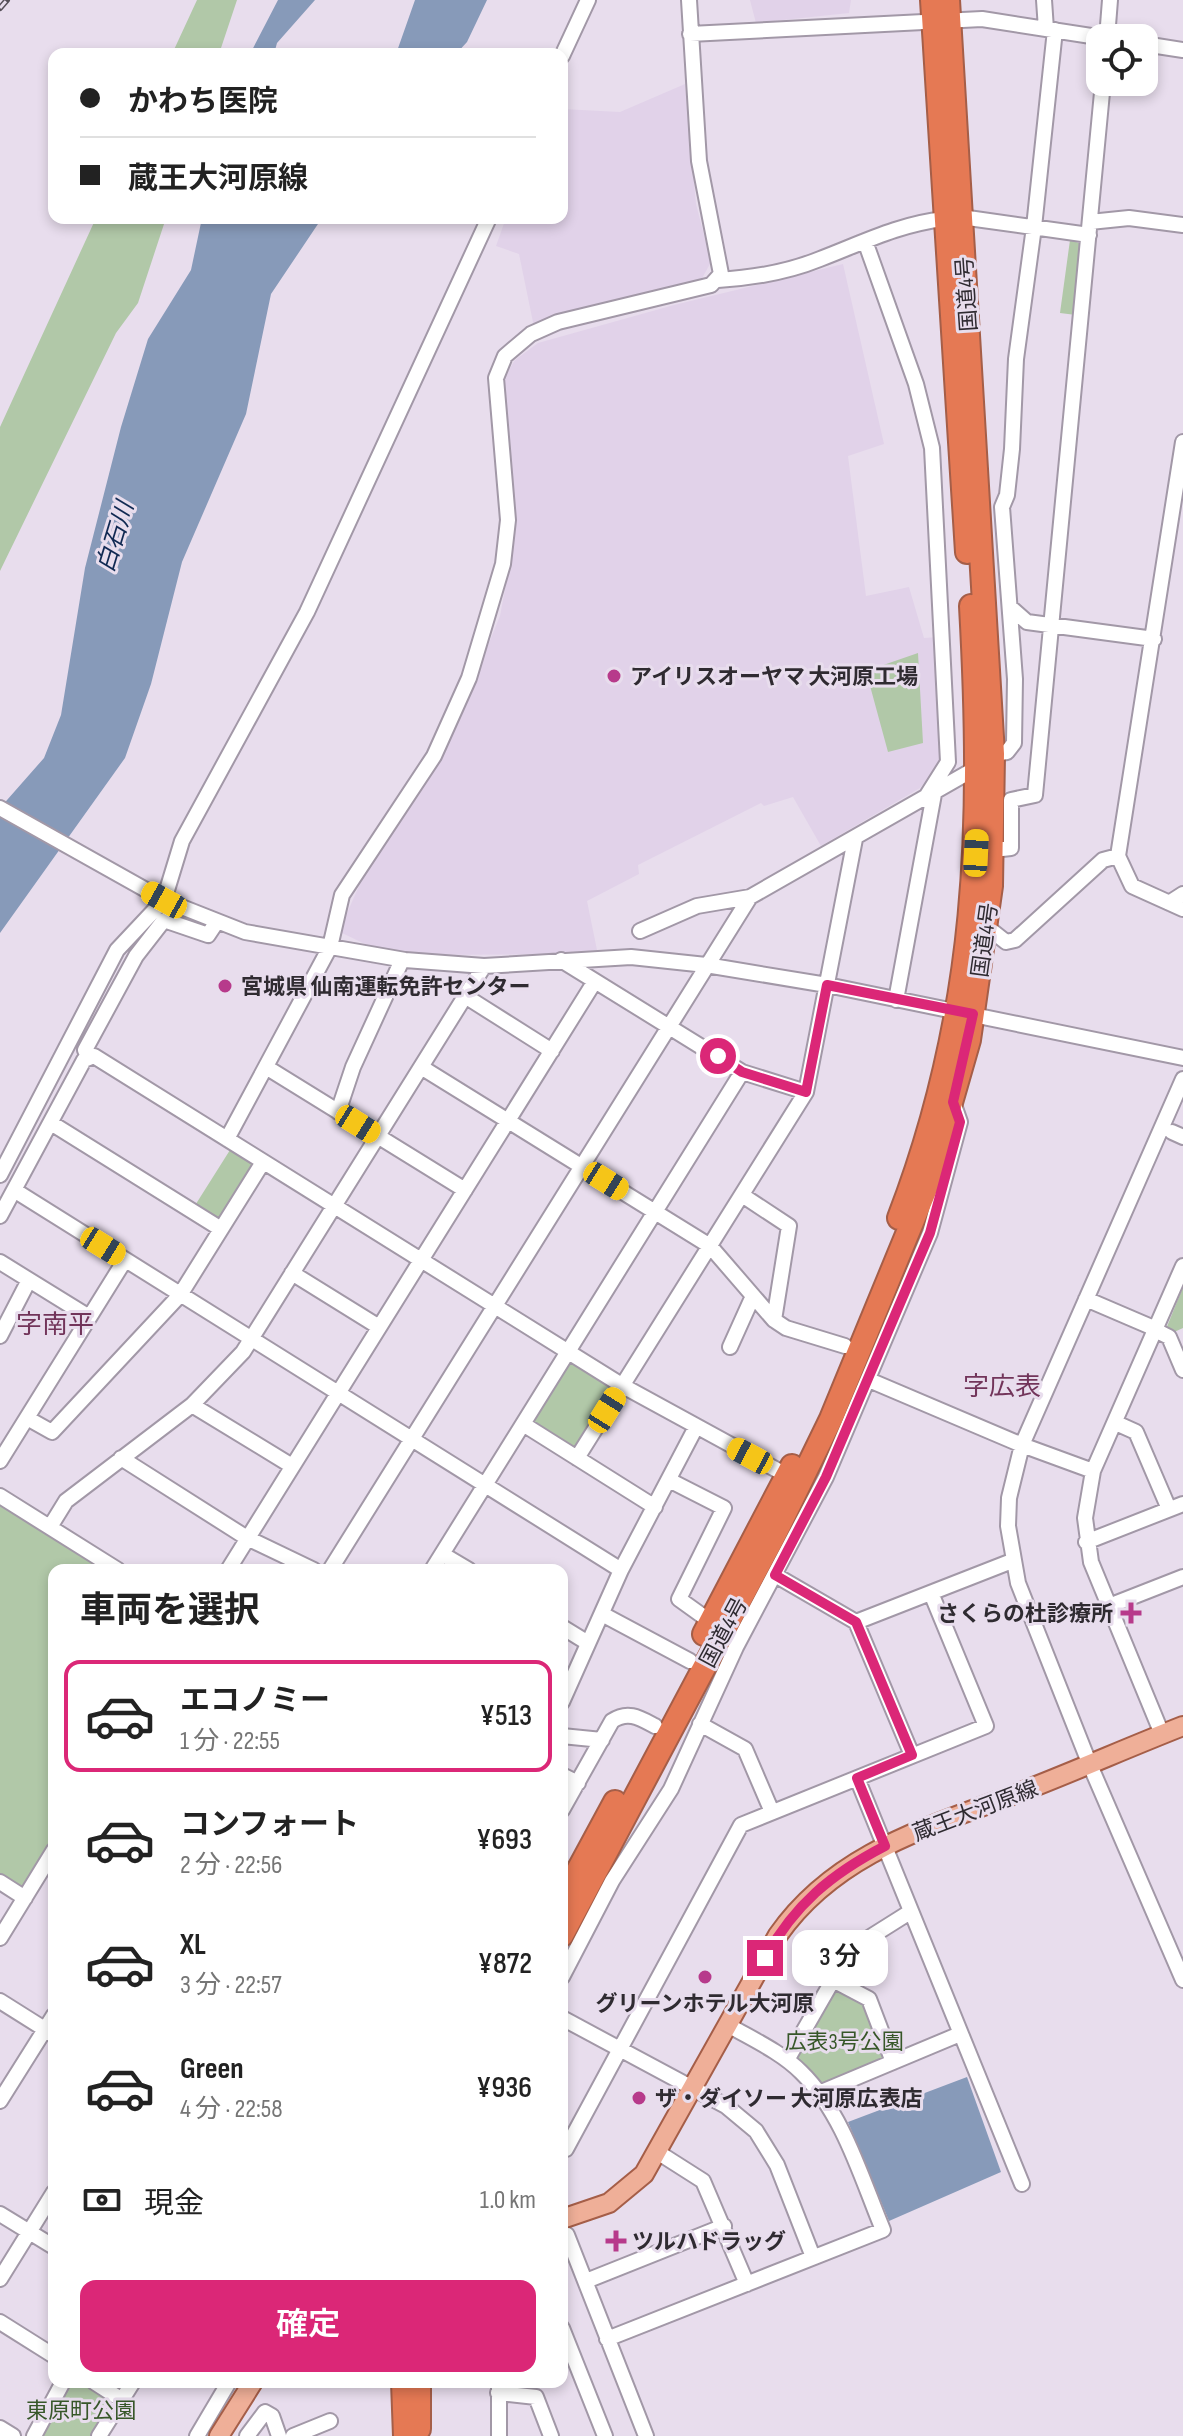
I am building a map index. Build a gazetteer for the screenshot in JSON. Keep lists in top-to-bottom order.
{
  "streets": {
    "highway": ["国道4号"],
    "main road": ["蔵王大河原線"]
  },
  "districts": ["字南平", "字広表"],
  "water": ["白石川"],
  "parks": ["広表3号公園", "東原町公園"],
  "places": {
    "other": [
      "アイリスオーヤマ 大河原工場",
      "宮城県 仙南運転免許センター",
      "グリーンホテル大河原",
      "ザ・ダイソー 大河原広表店"
    ],
    "health": ["さくらの杜診療所", "ツルハドラッグ"]
  },
  "page": {
    "banner": ["かわち医院", "蔵王大河原線"],
    "heading": "車両を選択",
    "list": [
      {
        "name": "エコノミー",
        "note": "1 分 · 22:55",
        "value": "¥513"
      },
      {
        "name": "コンフォート",
        "note": "2 分 · 22:56",
        "value": "¥693"
      },
      {
        "name": "XL",
        "note": "3 分 · 22:57",
        "value": "¥872"
      },
      {
        "name": "Green",
        "note": "4 分 · 22:58",
        "value": "¥936"
      }
    ],
    "bubble": "3 分",
    "pay": ["現金", "1.0 km"],
    "buttons": "確定"
  }
}
